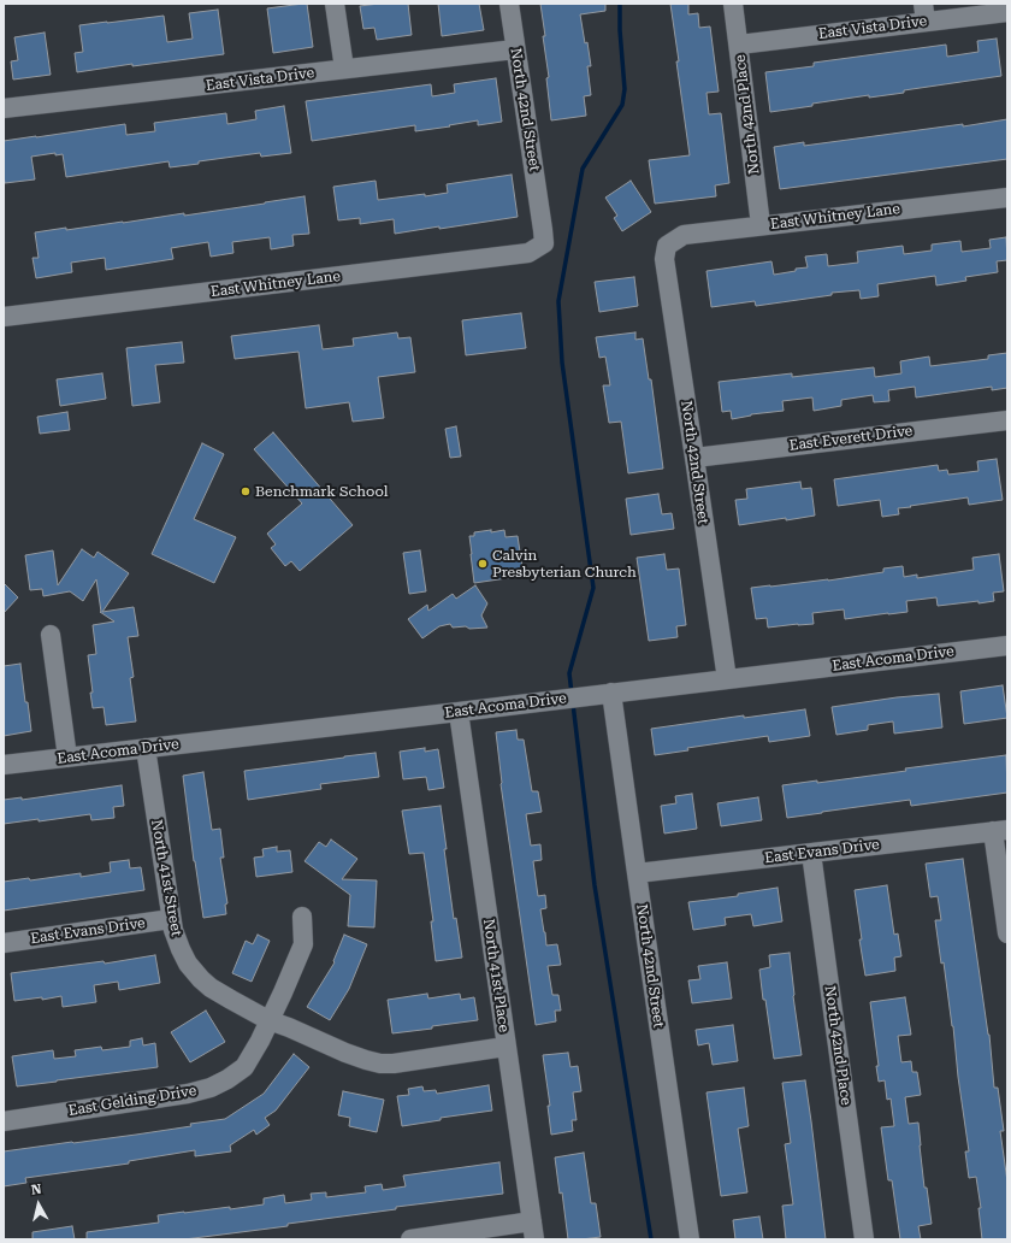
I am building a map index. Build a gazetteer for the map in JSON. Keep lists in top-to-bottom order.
{
  "streets": {
    "street": [
      "East Vista Drive",
      "North 42nd Street",
      "North 42nd Place",
      "East Whitney Lane",
      "East Everett Drive",
      "East Acoma Drive",
      "East Evans Drive",
      "North 41st Street",
      "North 41st Place",
      "East Gelding Drive"
    ]
  },
  "crossings": [
    ["East Vista Drive", "North 42nd Street"],
    ["East Vista Drive", "North 42nd Place"],
    ["North 42nd Street", "East Whitney Lane"],
    ["North 42nd Street", "East Everett Drive"],
    ["North 42nd Street", "East Acoma Drive"],
    ["North 42nd Street", "East Evans Drive"],
    ["North 42nd Place", "East Whitney Lane"],
    ["North 42nd Place", "East Evans Drive"],
    ["East Acoma Drive", "North 41st Street"],
    ["East Acoma Drive", "North 41st Place"],
    ["East Evans Drive", "North 41st Street"],
    ["North 41st Street", "East Gelding Drive"]
  ],
  "places": ["Benchmark School", "Calvin Presbyterian Church"],
  "north": "top"
}
